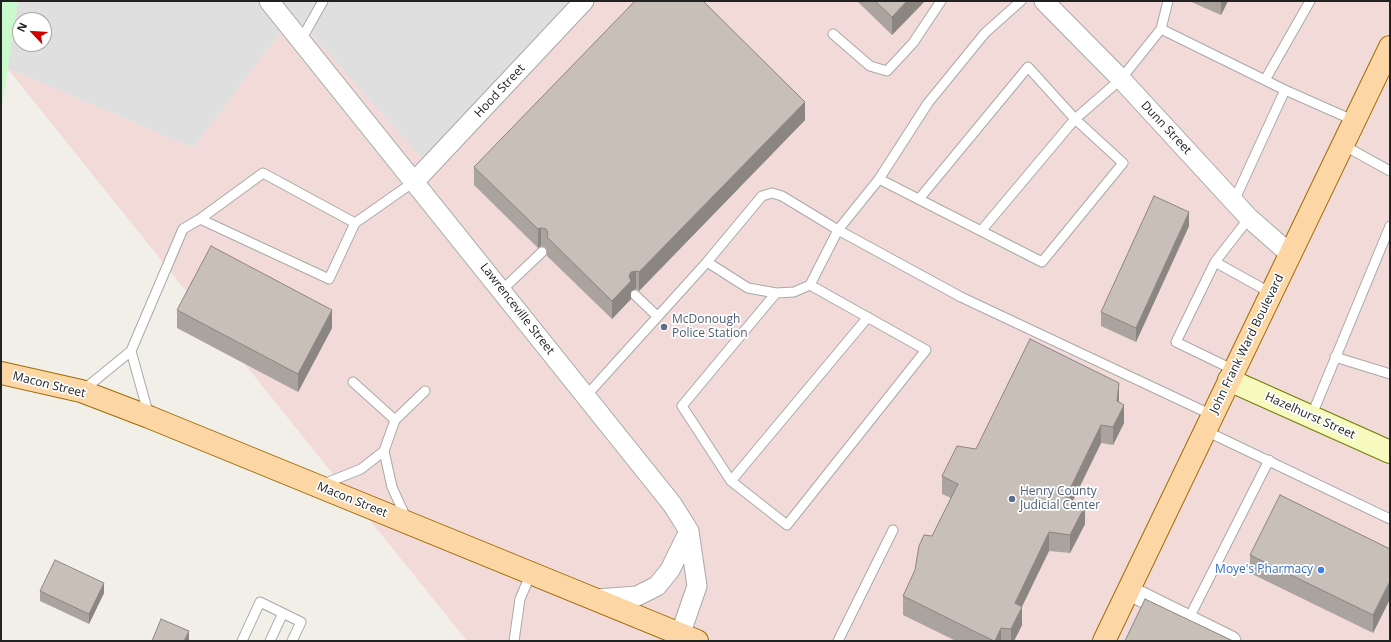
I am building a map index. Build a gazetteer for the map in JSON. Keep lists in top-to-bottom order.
{
  "streets": {
    "main road": ["John Frank Ward Boulevard", "Macon Street", "Hazelhurst Street"],
    "street": ["Hood Street", "Dunn Street", "Lawrenceville Street"]
  },
  "crossings": [
    ["Hood Street", "Lawrenceville Street"],
    ["Dunn Street", "John Frank Ward Boulevard"],
    ["Lawrenceville Street", "Macon Street"],
    ["John Frank Ward Boulevard", "Hazelhurst Street"]
  ],
  "places": ["McDonough Police Station", "Henry County Judicial Center", "Moye's Pharmacy"],
  "north": "top left"
}
